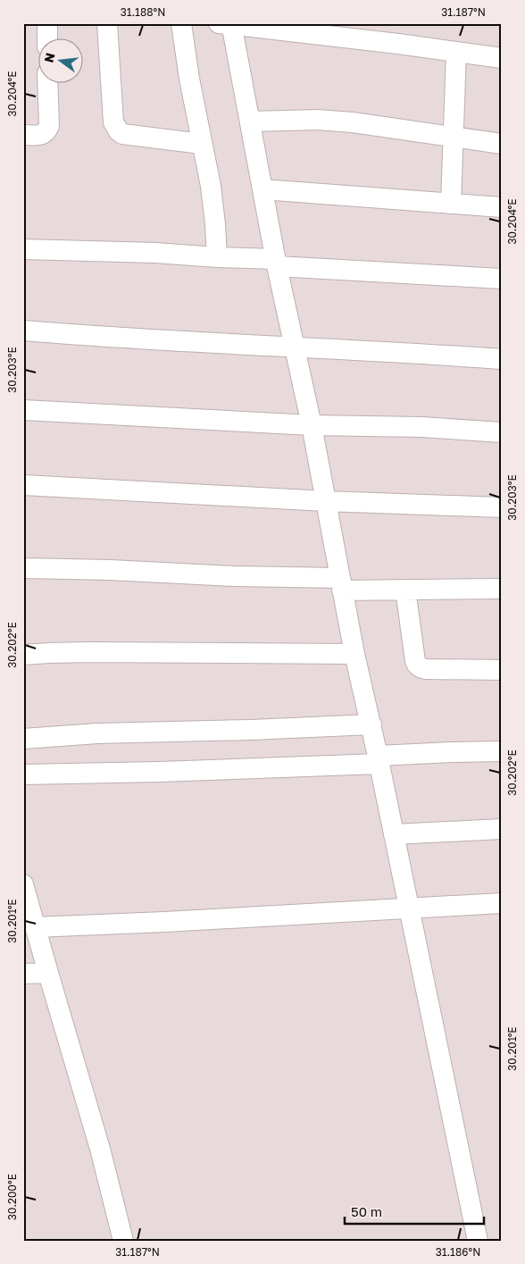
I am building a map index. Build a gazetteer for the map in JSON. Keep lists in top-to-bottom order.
{
  "scale_bar": "50 m",
  "north": "left",
  "coordinates": [
    "31.188°N",
    "31.187°N",
    "30.204°E",
    "30.203°E",
    "30.202°E",
    "30.201°E",
    "30.200°E",
    "31.186°N"
  ]
}
